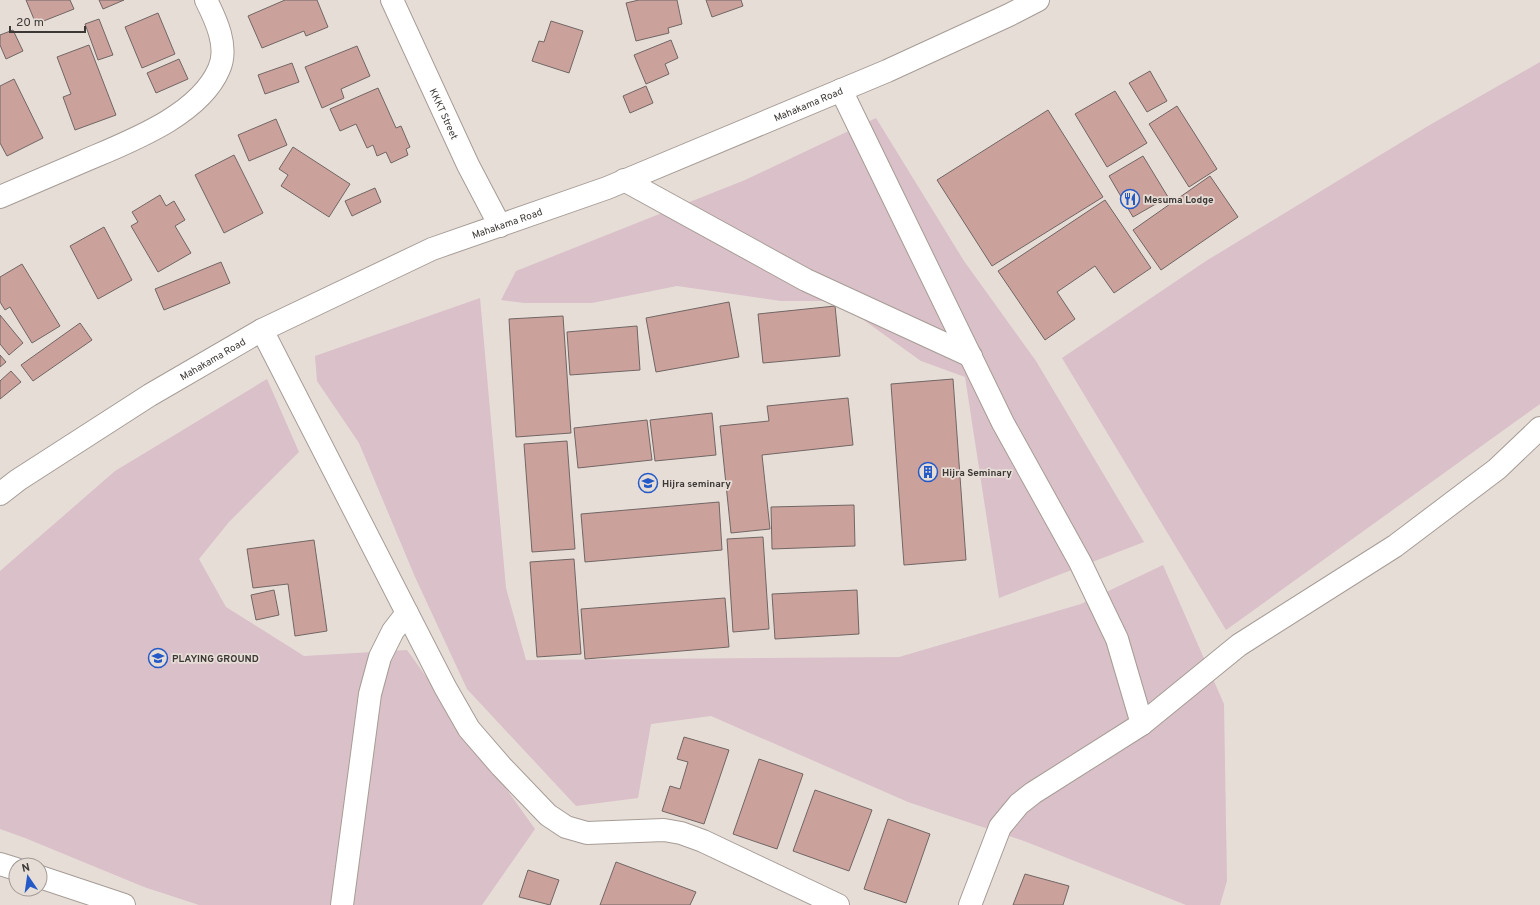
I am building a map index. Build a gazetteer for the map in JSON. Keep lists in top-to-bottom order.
{
  "streets": {
    "street": ["Mahakama Road", "KKKT Street"]
  },
  "crossings": [
    ["Mahakama Road", "KKKT Street"]
  ],
  "places": {
    "restaurant": ["Mesuma Lodge"],
    "building": ["Hijra Seminary"],
    "school or university": ["Hijra seminary", "PLAYING GROUND"]
  },
  "scale_bar": "20 m",
  "north": "top"
}
